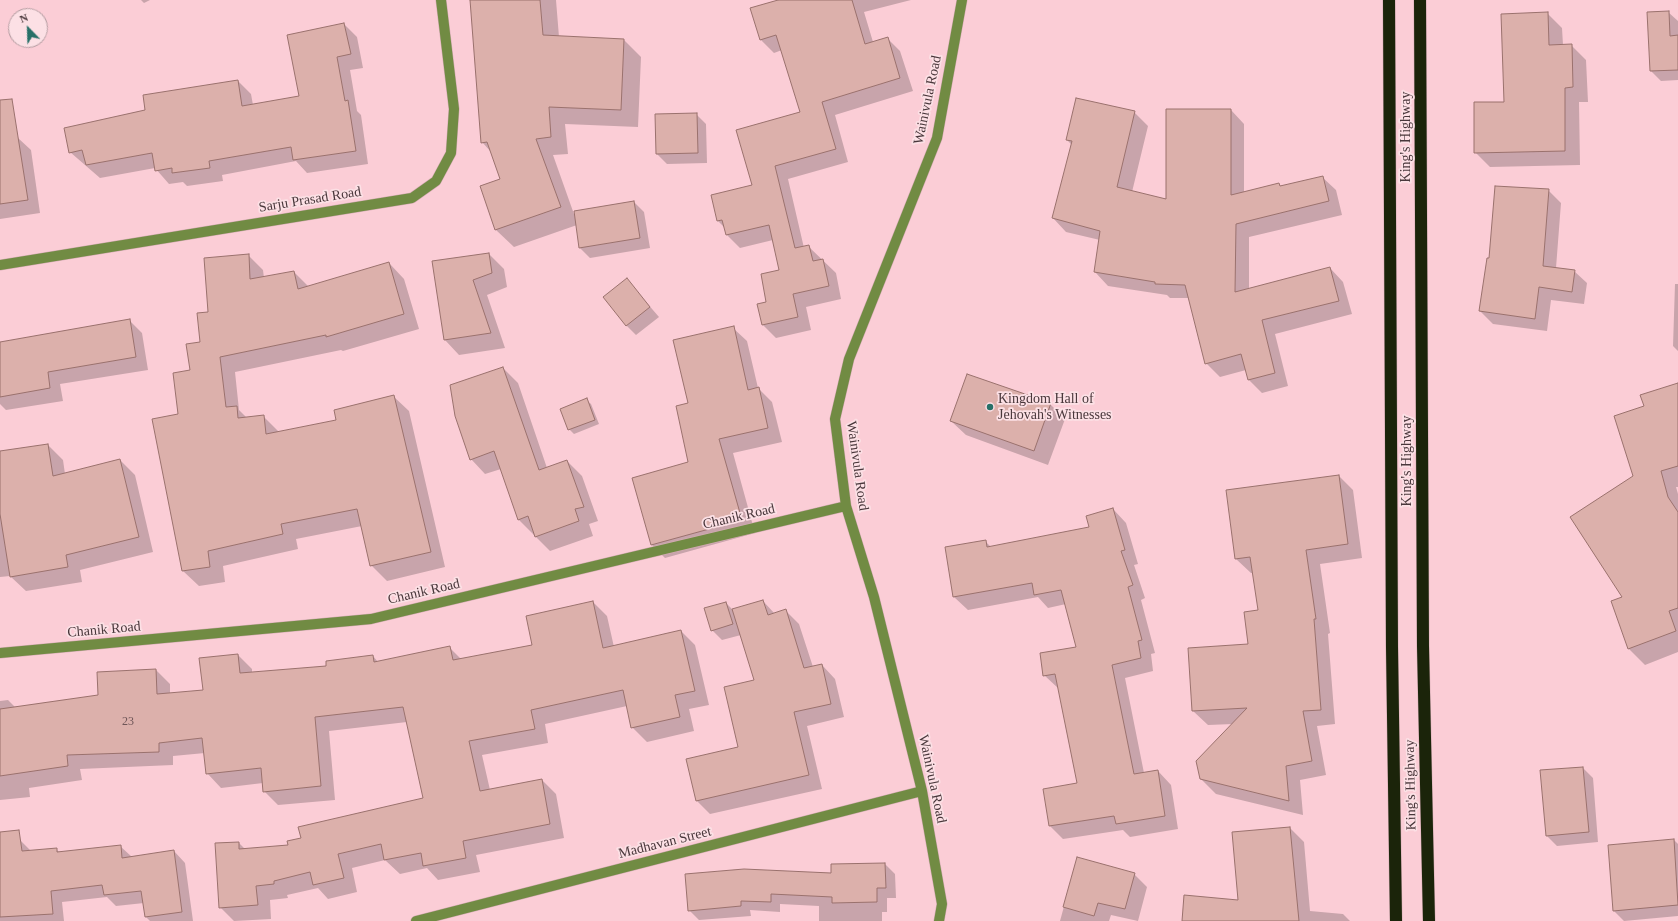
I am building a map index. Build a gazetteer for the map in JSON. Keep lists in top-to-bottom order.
{
  "streets": {
    "highway": ["King's Highway"],
    "street": [
      "Wainivula Road",
      "Sarju Prasad Road",
      "Chanik Road",
      "Madhavan Street"
    ]
  },
  "crossings": [
    ["Wainivula Road", "Chanik Road"],
    ["Wainivula Road", "Madhavan Street"]
  ],
  "places": ["Kingdom Hall of Jehovah's Witnesses"],
  "house_numbers": ["23"],
  "north": "top left"
}
